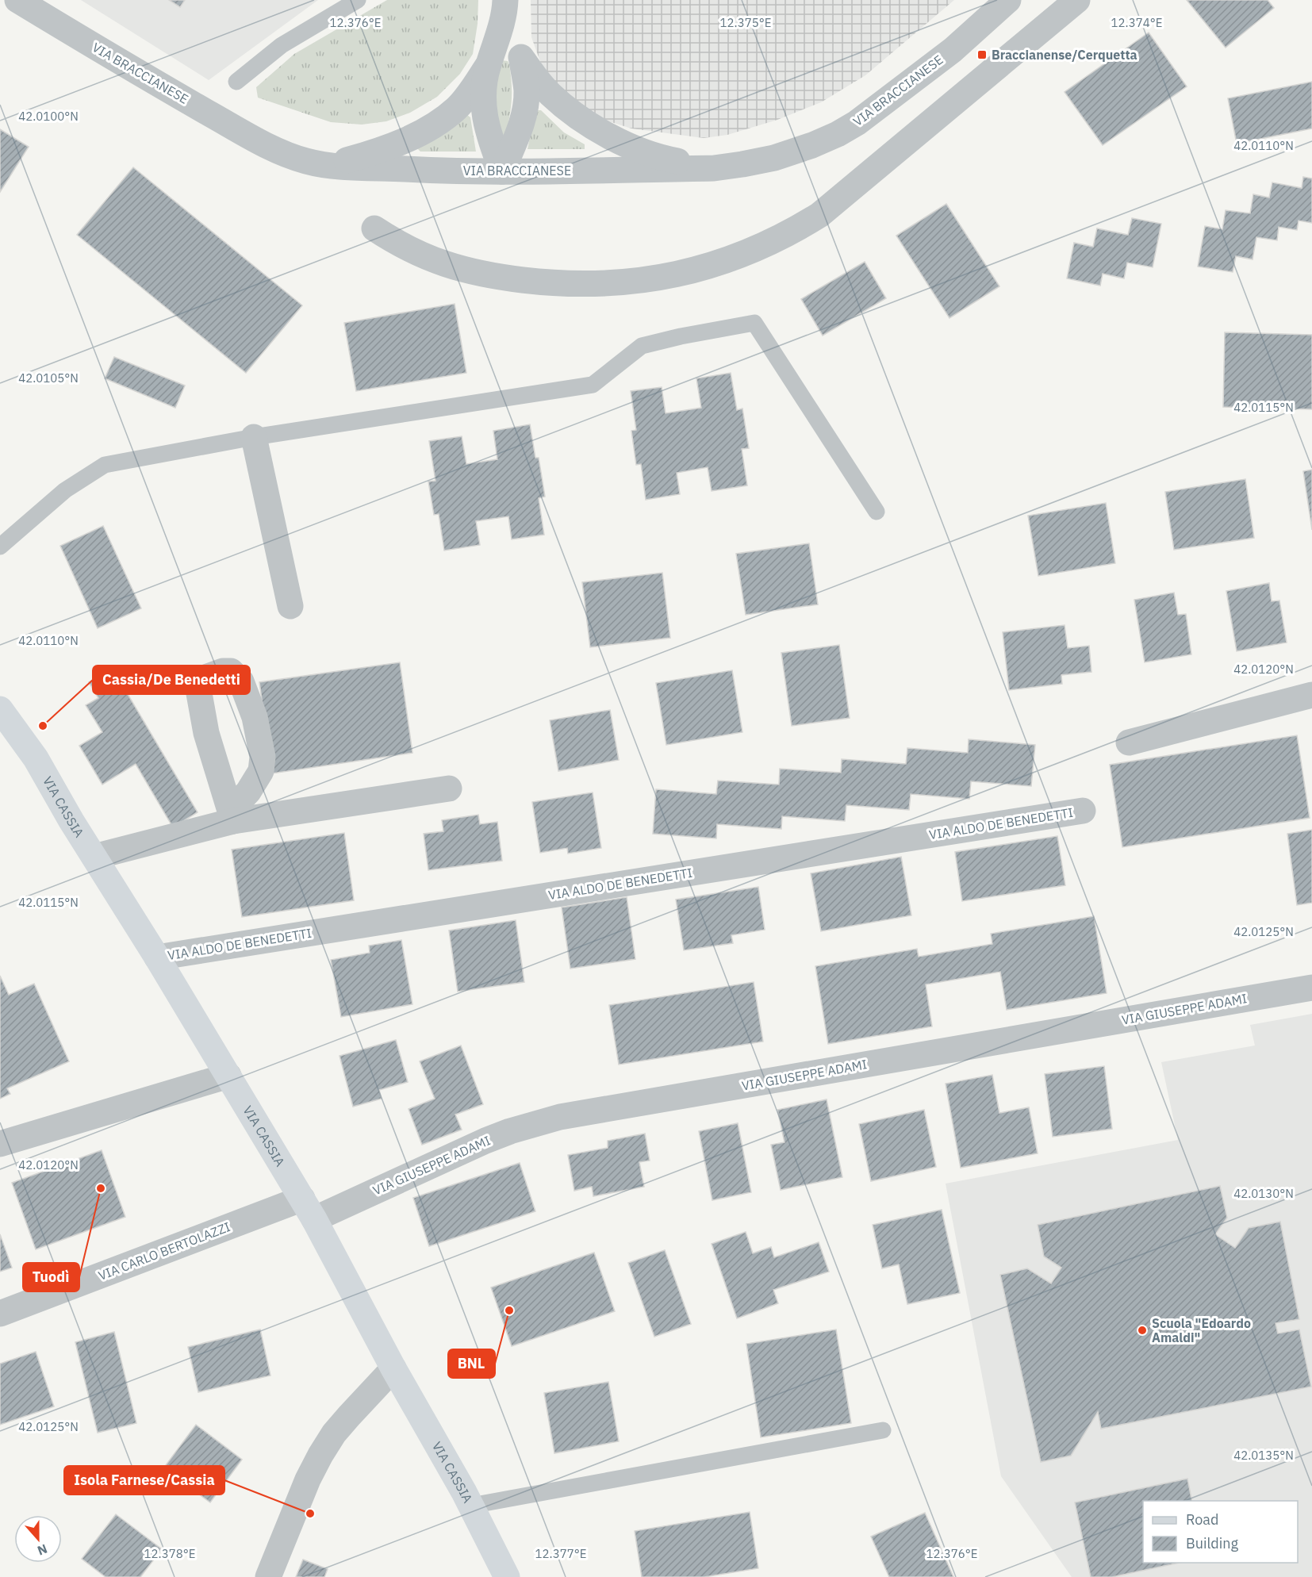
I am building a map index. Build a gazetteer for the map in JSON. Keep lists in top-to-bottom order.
{
  "streets": {
    "main road": ["VIA CASSIA"],
    "street": [
      "VIA BRACCIANESE",
      "VIA ALDO DE BENEDETTI",
      "VIA GIUSEPPE ADAMI",
      "VIA CARLO BERTOLAZZI"
    ]
  },
  "crossings": [
    ["VIA CASSIA", "VIA ALDO DE BENEDETTI"],
    ["VIA CASSIA", "VIA GIUSEPPE ADAMI"],
    ["VIA CASSIA", "VIA CARLO BERTOLAZZI"],
    ["VIA GIUSEPPE ADAMI", "VIA CARLO BERTOLAZZI"]
  ],
  "places": {
    "transit": ["Braccianense/Cerquetta"],
    "other": [
      "Cassia/De Benedetti",
      "Tuodì",
      "BNL",
      "Scuola \"Edoardo Amaldi\"",
      "Isola Farnese/Cassia"
    ]
  },
  "legend": ["Road", "Building"],
  "north": "bottom",
  "coordinates": [
    "12.376°E",
    "12.375°E",
    "12.374°E",
    "42.0100°N",
    "42.0110°N",
    "42.0105°N",
    "42.0115°N",
    "42.0120°N",
    "42.0125°N",
    "42.0130°N",
    "42.0135°N",
    "12.378°E",
    "12.377°E"
  ]
}
